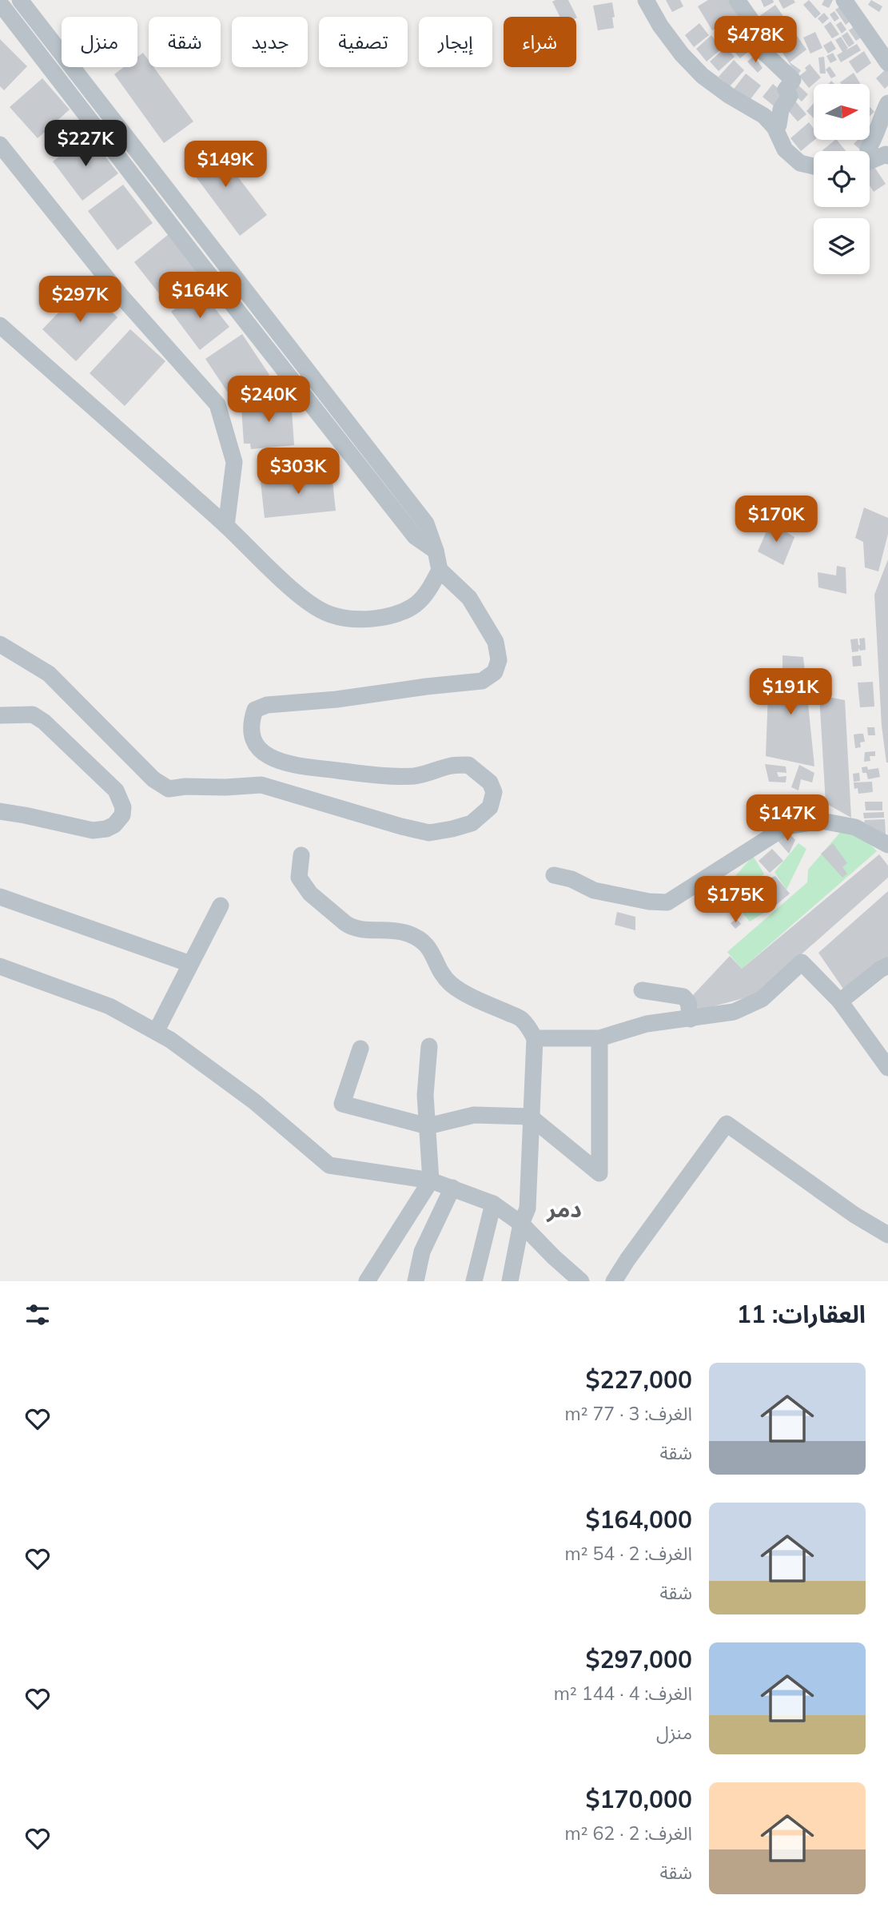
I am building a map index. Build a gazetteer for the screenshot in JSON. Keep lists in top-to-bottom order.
{
  "districts": ["دمر"],
  "north": "right",
  "page": {
    "price": [
      "$478K",
      "$227K",
      "$149K",
      "$164K",
      "$297K",
      "$240K",
      "$303K",
      "$170K",
      "$191K",
      "$147K",
      "$175K"
    ],
    "chip": [
      "شراء",
      "إيجار",
      "تصفية",
      "جديد",
      "شقة",
      "منزل"
    ],
    "heading": "العقارات: 11",
    "list": [
      {
        "name": "$227,000",
        "note": "الغرف: 3 · 77 m² · شقة"
      },
      {
        "name": "$164,000",
        "note": "الغرف: 2 · 54 m² · شقة"
      },
      {
        "name": "$297,000",
        "note": "الغرف: 4 · 144 m² · منزل"
      },
      {
        "name": "$170,000",
        "note": "الغرف: 2 · 62 m² · شقة"
      }
    ]
  }
}
